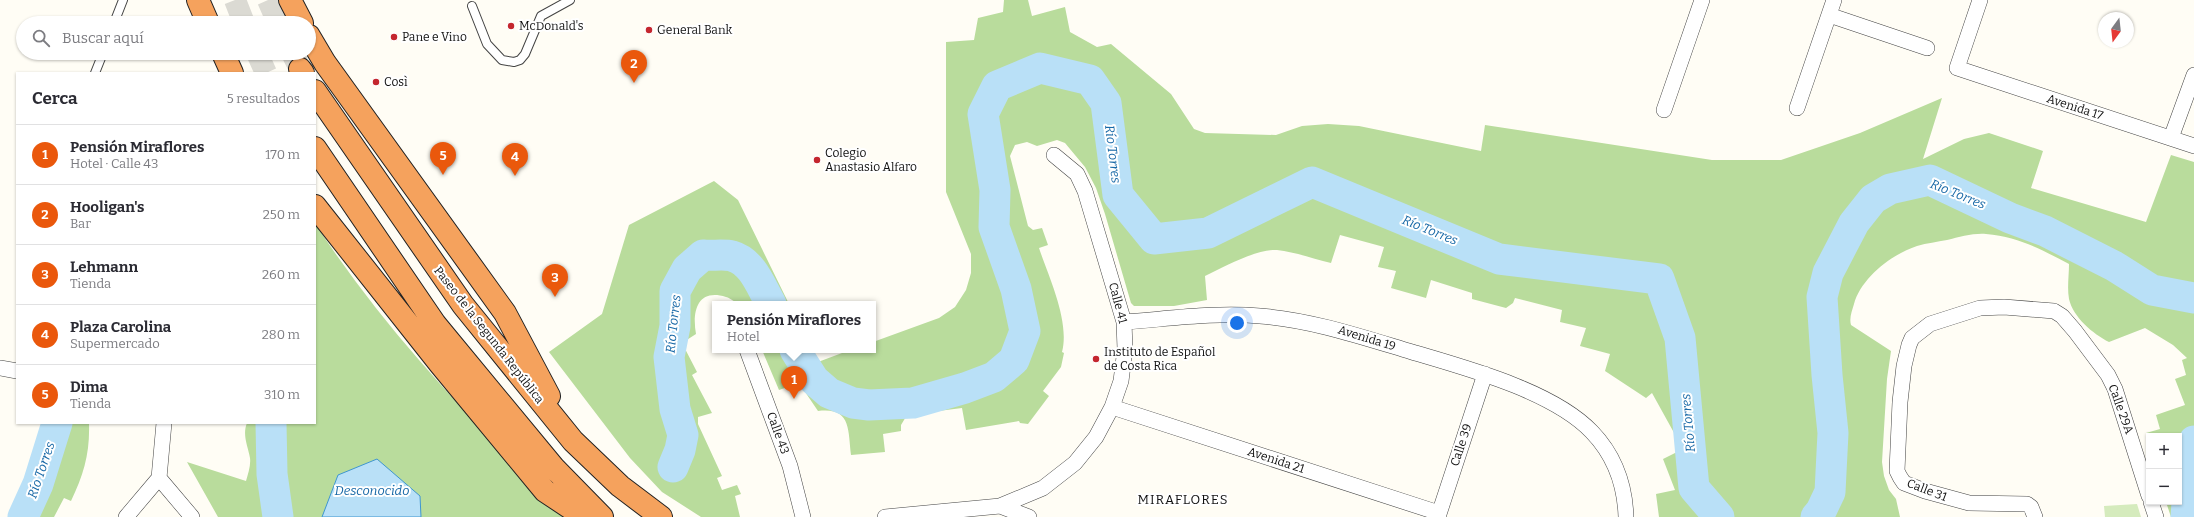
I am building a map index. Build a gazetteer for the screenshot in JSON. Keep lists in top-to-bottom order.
{
  "streets": {
    "highway": ["Paseo de la Segunda República"],
    "street": [
      "Avenida 17",
      "Calle 41",
      "Avenida 19",
      "Calle 29A",
      "Calle 43",
      "Calle 39",
      "Avenida 21",
      "Calle 31"
    ]
  },
  "crossings": [
    ["Calle 41", "Avenida 19"],
    ["Calle 41", "Avenida 21"],
    ["Avenida 19", "Calle 39"],
    ["Calle 29A", "Calle 31"],
    ["Calle 39", "Avenida 21"]
  ],
  "districts": ["MIRAFLORES"],
  "water": ["Río Torres", "Desconocido"],
  "places": [
    "McDonald's",
    "General Bank",
    "Pane e Vino",
    "Così",
    "Colegio Anastasio Alfaro",
    "Instituto de Español de Costa Rica"
  ],
  "north": "bottom",
  "page": {
    "search": "Buscar aquí",
    "pins": [
      "2",
      "5",
      "4",
      "3",
      "1"
    ],
    "heading": ["Cerca", "5 resultados"],
    "list": [
      {
        "mark": "1",
        "name": "Pensión Miraflores",
        "note": "Hotel · Calle 43",
        "value": "170 m"
      },
      {
        "mark": "2",
        "name": "Hooligan's",
        "note": "Bar",
        "value": "250 m"
      },
      {
        "mark": "3",
        "name": "Lehmann",
        "note": "Tienda",
        "value": "260 m"
      },
      {
        "mark": "4",
        "name": "Plaza Carolina",
        "note": "Supermercado",
        "value": "280 m"
      },
      {
        "mark": "5",
        "name": "Dima",
        "note": "Tienda",
        "value": "310 m"
      }
    ],
    "popup": ["Pensión Miraflores", "Hotel"],
    "map_buttons": ["+", "−"]
  }
}
